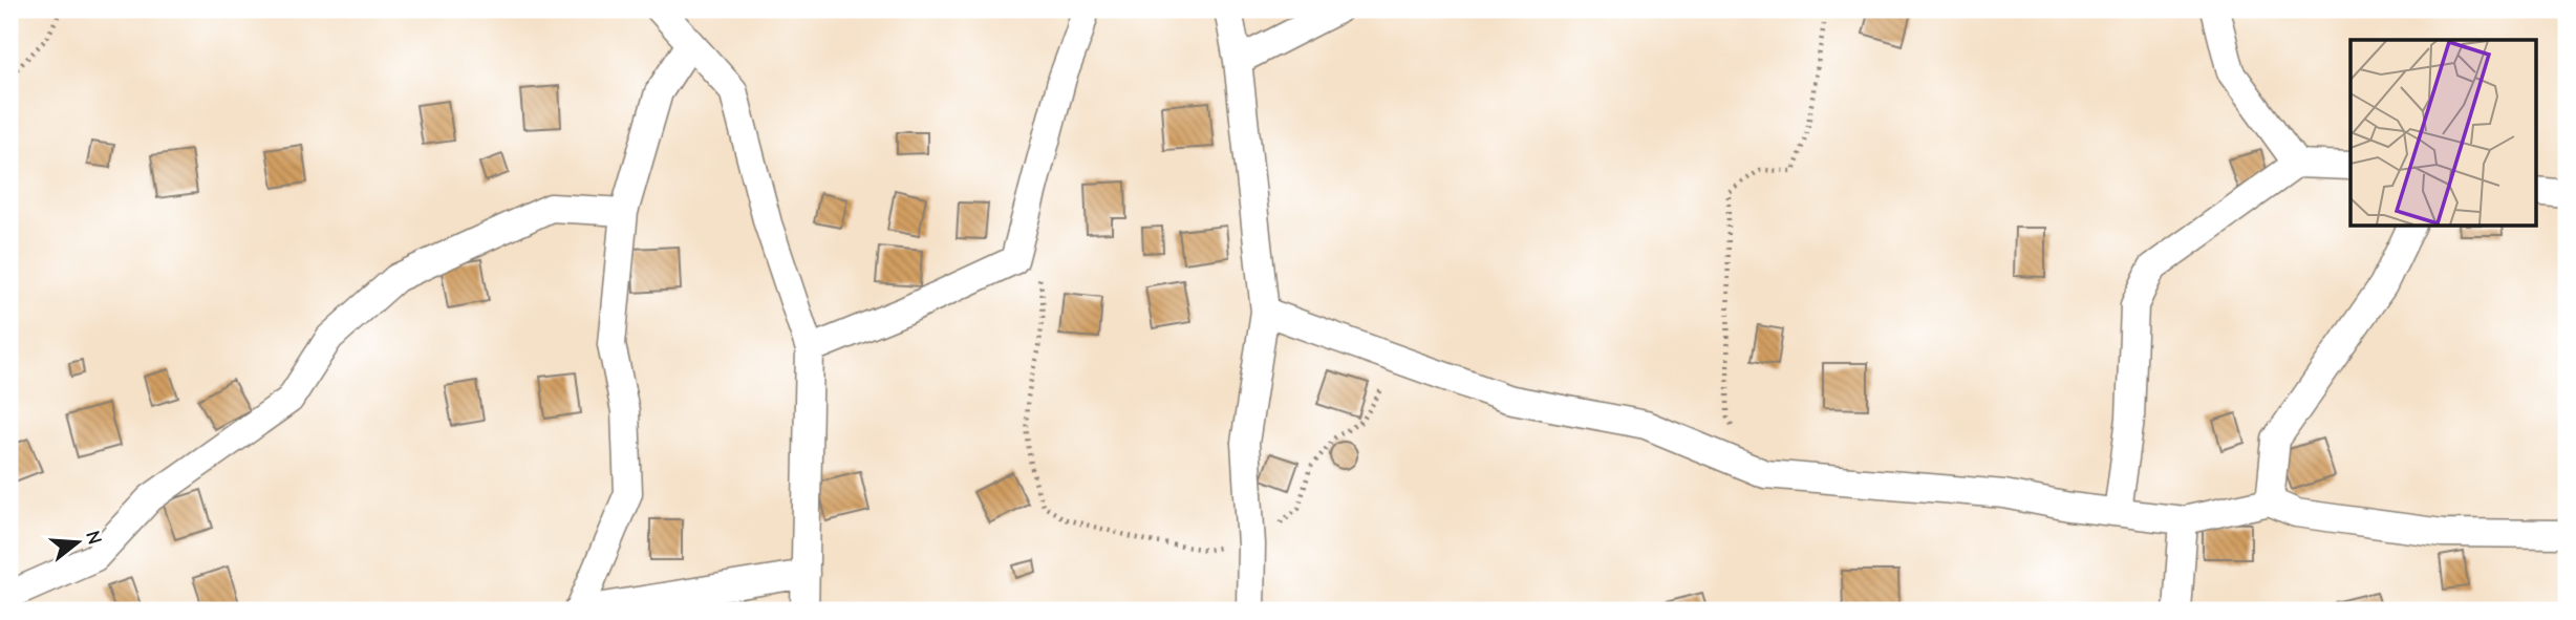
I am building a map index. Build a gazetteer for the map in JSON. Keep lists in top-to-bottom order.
{
  "north": "right"
}
